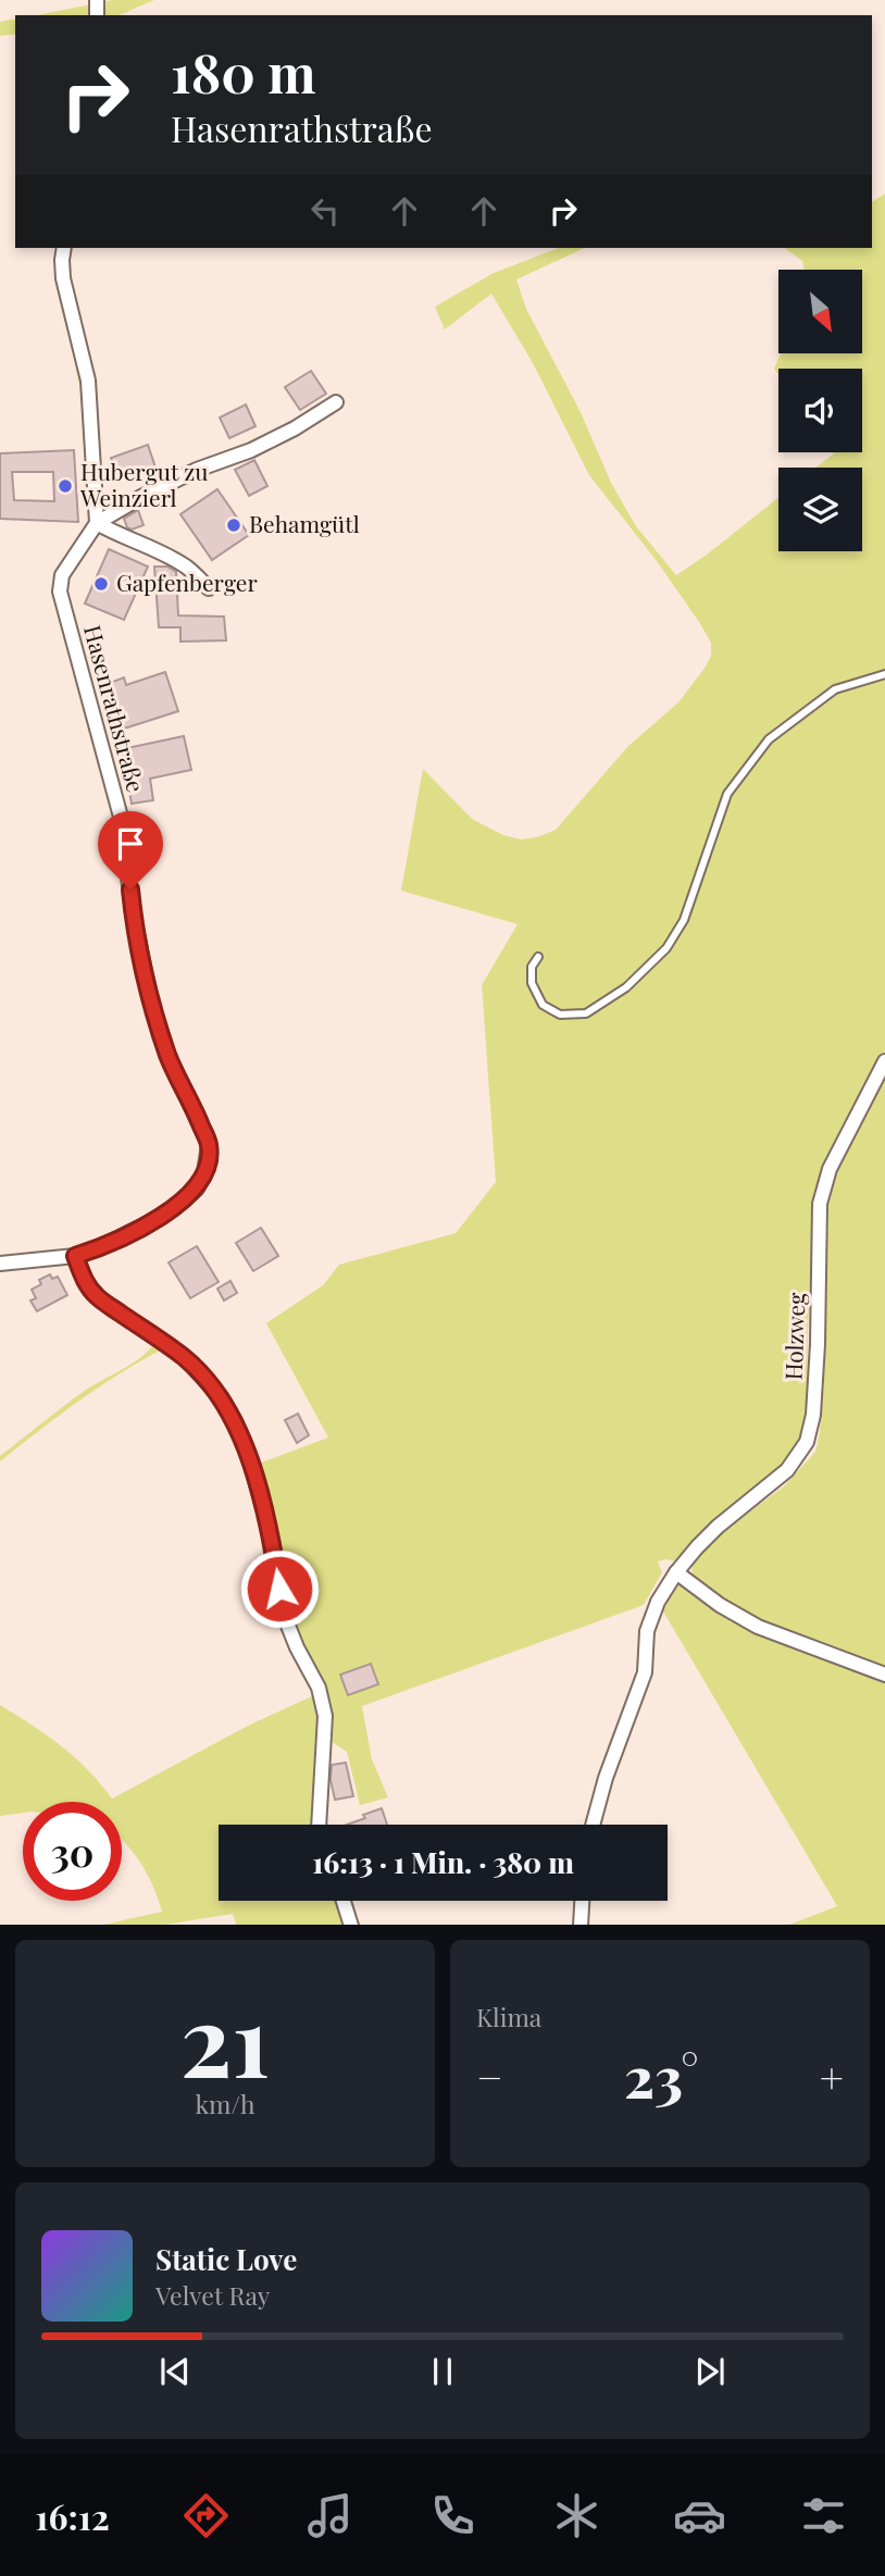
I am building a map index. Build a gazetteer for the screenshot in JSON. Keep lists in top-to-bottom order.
{
  "streets": {
    "street": ["Hasenrathstraße", "Holzweg"]
  },
  "places": ["Hubergut zu Weinzierl", "Behamgütl", "Gapfenberger"],
  "north": "bottom right",
  "page": {
    "turn": ["180 m", "Hasenrathstraße"],
    "limit": "30",
    "trip": "16:13 · 1 Min. · 380 m",
    "tile": [
      ["21", "km/h"],
      "Klima"
    ],
    "heat": ["−", "23°", "+"],
    "song": ["Static Love", "Velvet Ray"],
    "tabs": "16:12"
  }
}
